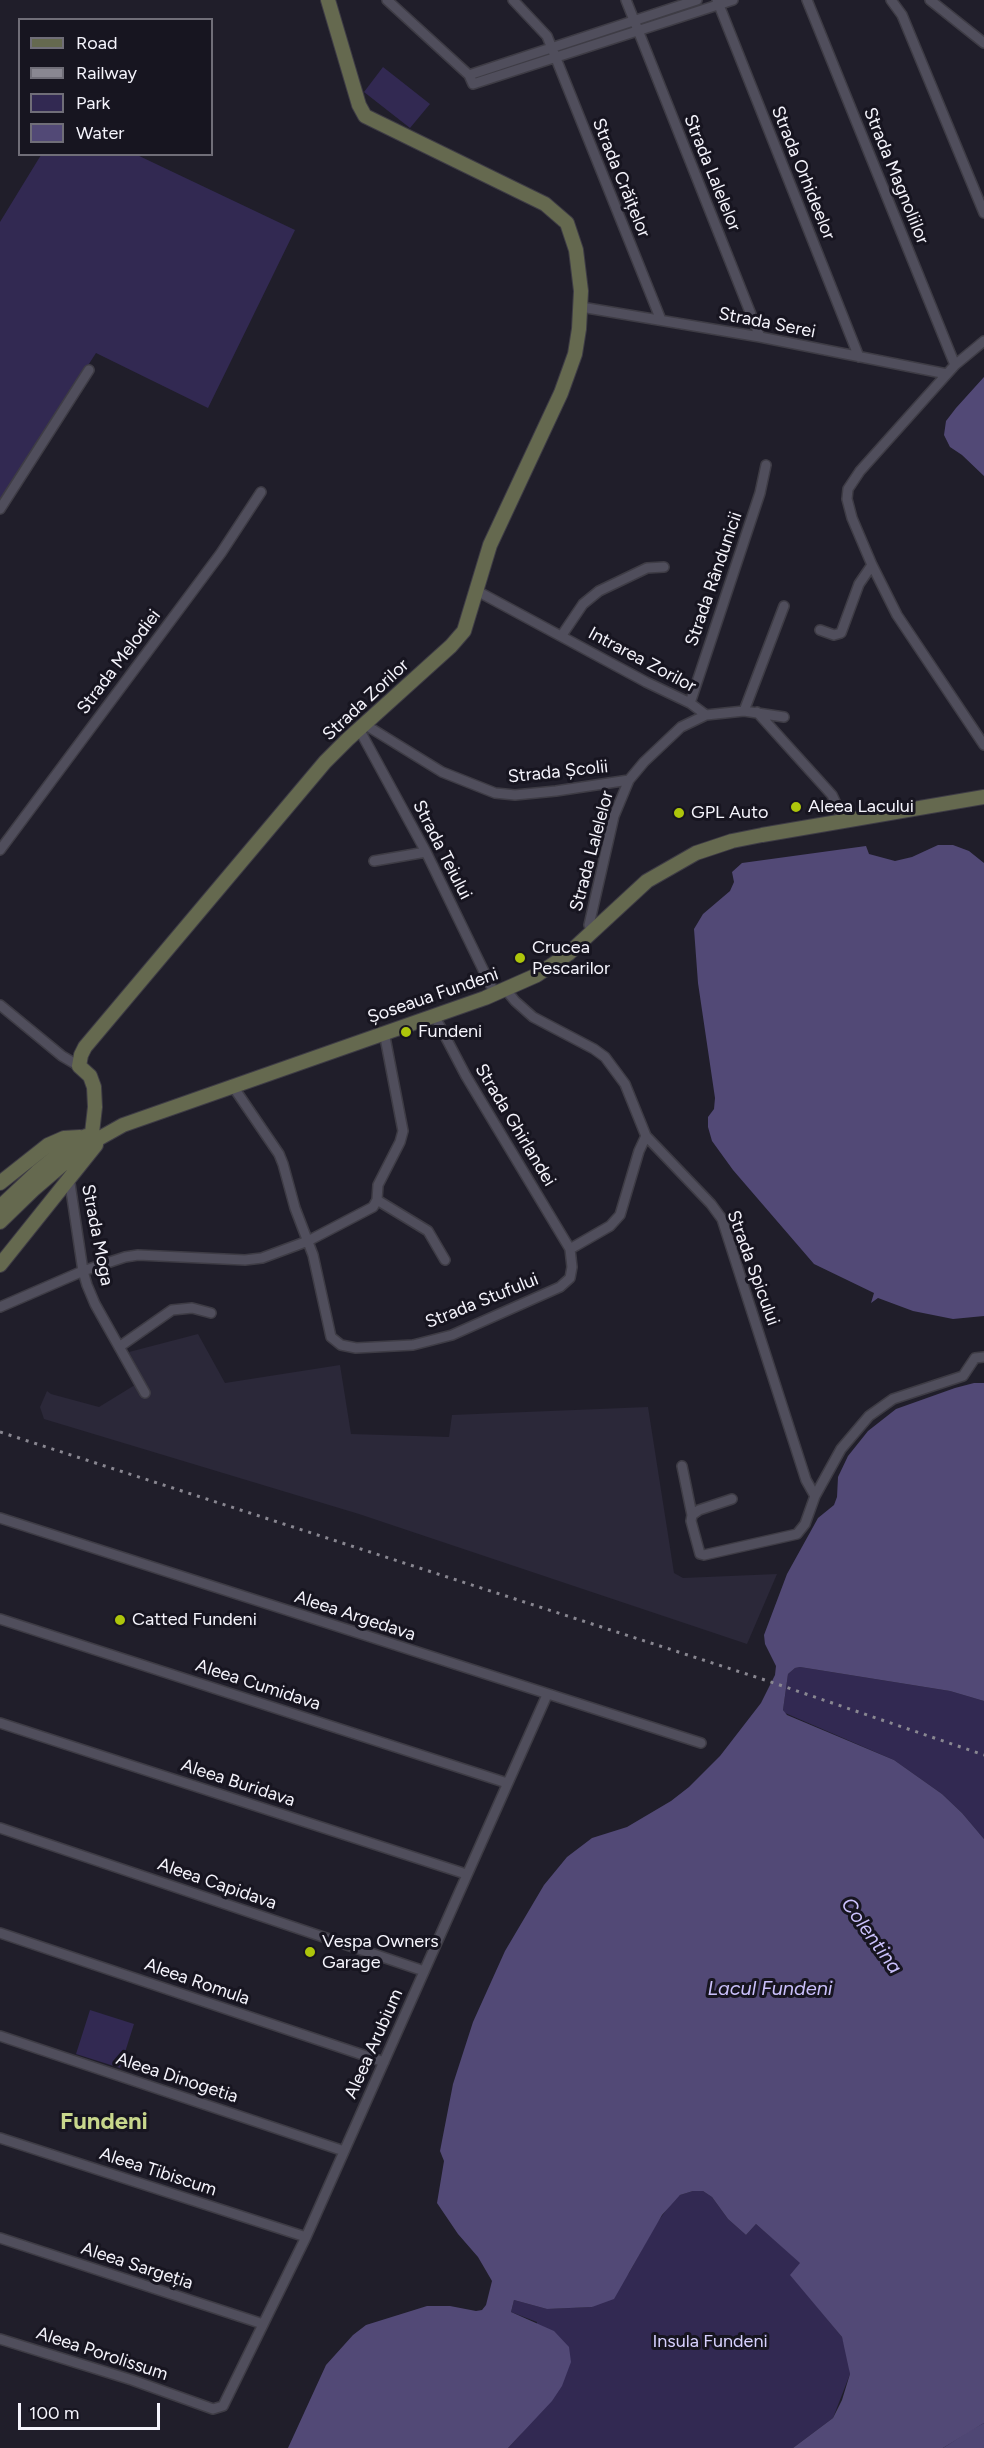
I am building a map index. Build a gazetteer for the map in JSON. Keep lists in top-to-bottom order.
{
  "streets": {
    "main road": ["Strada Zorilor", "Șoseaua Fundeni"],
    "street": [
      "Strada Lalelelor",
      "Strada Orhideelor",
      "Strada Magnoliilor",
      "Strada Crăițelor",
      "Strada Serei",
      "Strada Rândunicii",
      "Intrarea Zorilor",
      "Strada Melodiei",
      "Strada Școlii",
      "Strada Teiului",
      "Strada Ghirlandei",
      "Strada Moga",
      "Strada Spicului",
      "Strada Stufului",
      "Aleea Argedava",
      "Aleea Cumidava",
      "Aleea Buridava",
      "Aleea Capidava",
      "Aleea Romula",
      "Aleea Arubium",
      "Aleea Dinogetia",
      "Aleea Tibiscum",
      "Aleea Sargeția",
      "Aleea Porolissum"
    ]
  },
  "crossings": [
    ["Strada Lalelelor", "Strada Serei"],
    ["Strada Lalelelor", "Intrarea Zorilor"],
    ["Strada Lalelelor", "Strada Școlii"],
    ["Strada Lalelelor", "Șoseaua Fundeni"],
    ["Strada Orhideelor", "Strada Serei"],
    ["Strada Crăițelor", "Strada Serei"],
    ["Strada Serei", "Strada Zorilor"],
    ["Strada Rândunicii", "Intrarea Zorilor"],
    ["Intrarea Zorilor", "Strada Zorilor"],
    ["Strada Zorilor", "Strada Școlii"],
    ["Strada Zorilor", "Strada Teiului"],
    ["Strada Școlii", "Strada Teiului"],
    ["Strada Teiului", "Șoseaua Fundeni"],
    ["Șoseaua Fundeni", "Strada Ghirlandei"],
    ["Șoseaua Fundeni", "Strada Spicului"],
    ["Strada Ghirlandei", "Strada Stufului"],
    ["Aleea Argedava", "Aleea Arubium"],
    ["Aleea Cumidava", "Aleea Arubium"],
    ["Aleea Buridava", "Aleea Arubium"],
    ["Aleea Capidava", "Aleea Arubium"],
    ["Aleea Romula", "Aleea Arubium"],
    ["Aleea Arubium", "Aleea Dinogetia"],
    ["Aleea Arubium", "Aleea Tibiscum"],
    ["Aleea Arubium", "Aleea Sargeția"],
    ["Aleea Arubium", "Aleea Porolissum"]
  ],
  "districts": ["Fundeni"],
  "water": ["Colentina", "Lacul Fundeni"],
  "parks": ["Insula Fundeni"],
  "places": [
    "Aleea Lacului",
    "GPL Auto",
    "Crucea Pescarilor",
    "Fundeni",
    "Catted Fundeni",
    "Vespa Owners Garage"
  ],
  "legend": [
    "Road",
    "Railway",
    "Park",
    "Water"
  ],
  "scale_bar": "100 m"
}
